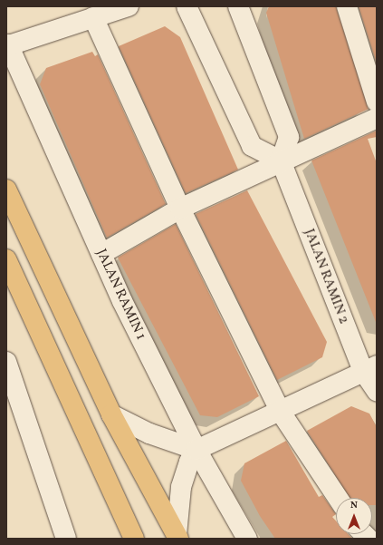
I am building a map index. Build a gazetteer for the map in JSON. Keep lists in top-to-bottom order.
{
  "streets": {
    "street": ["JALAN RAMIN 2", "JALAN RAMIN 1"]
  },
  "north": "top"
}
